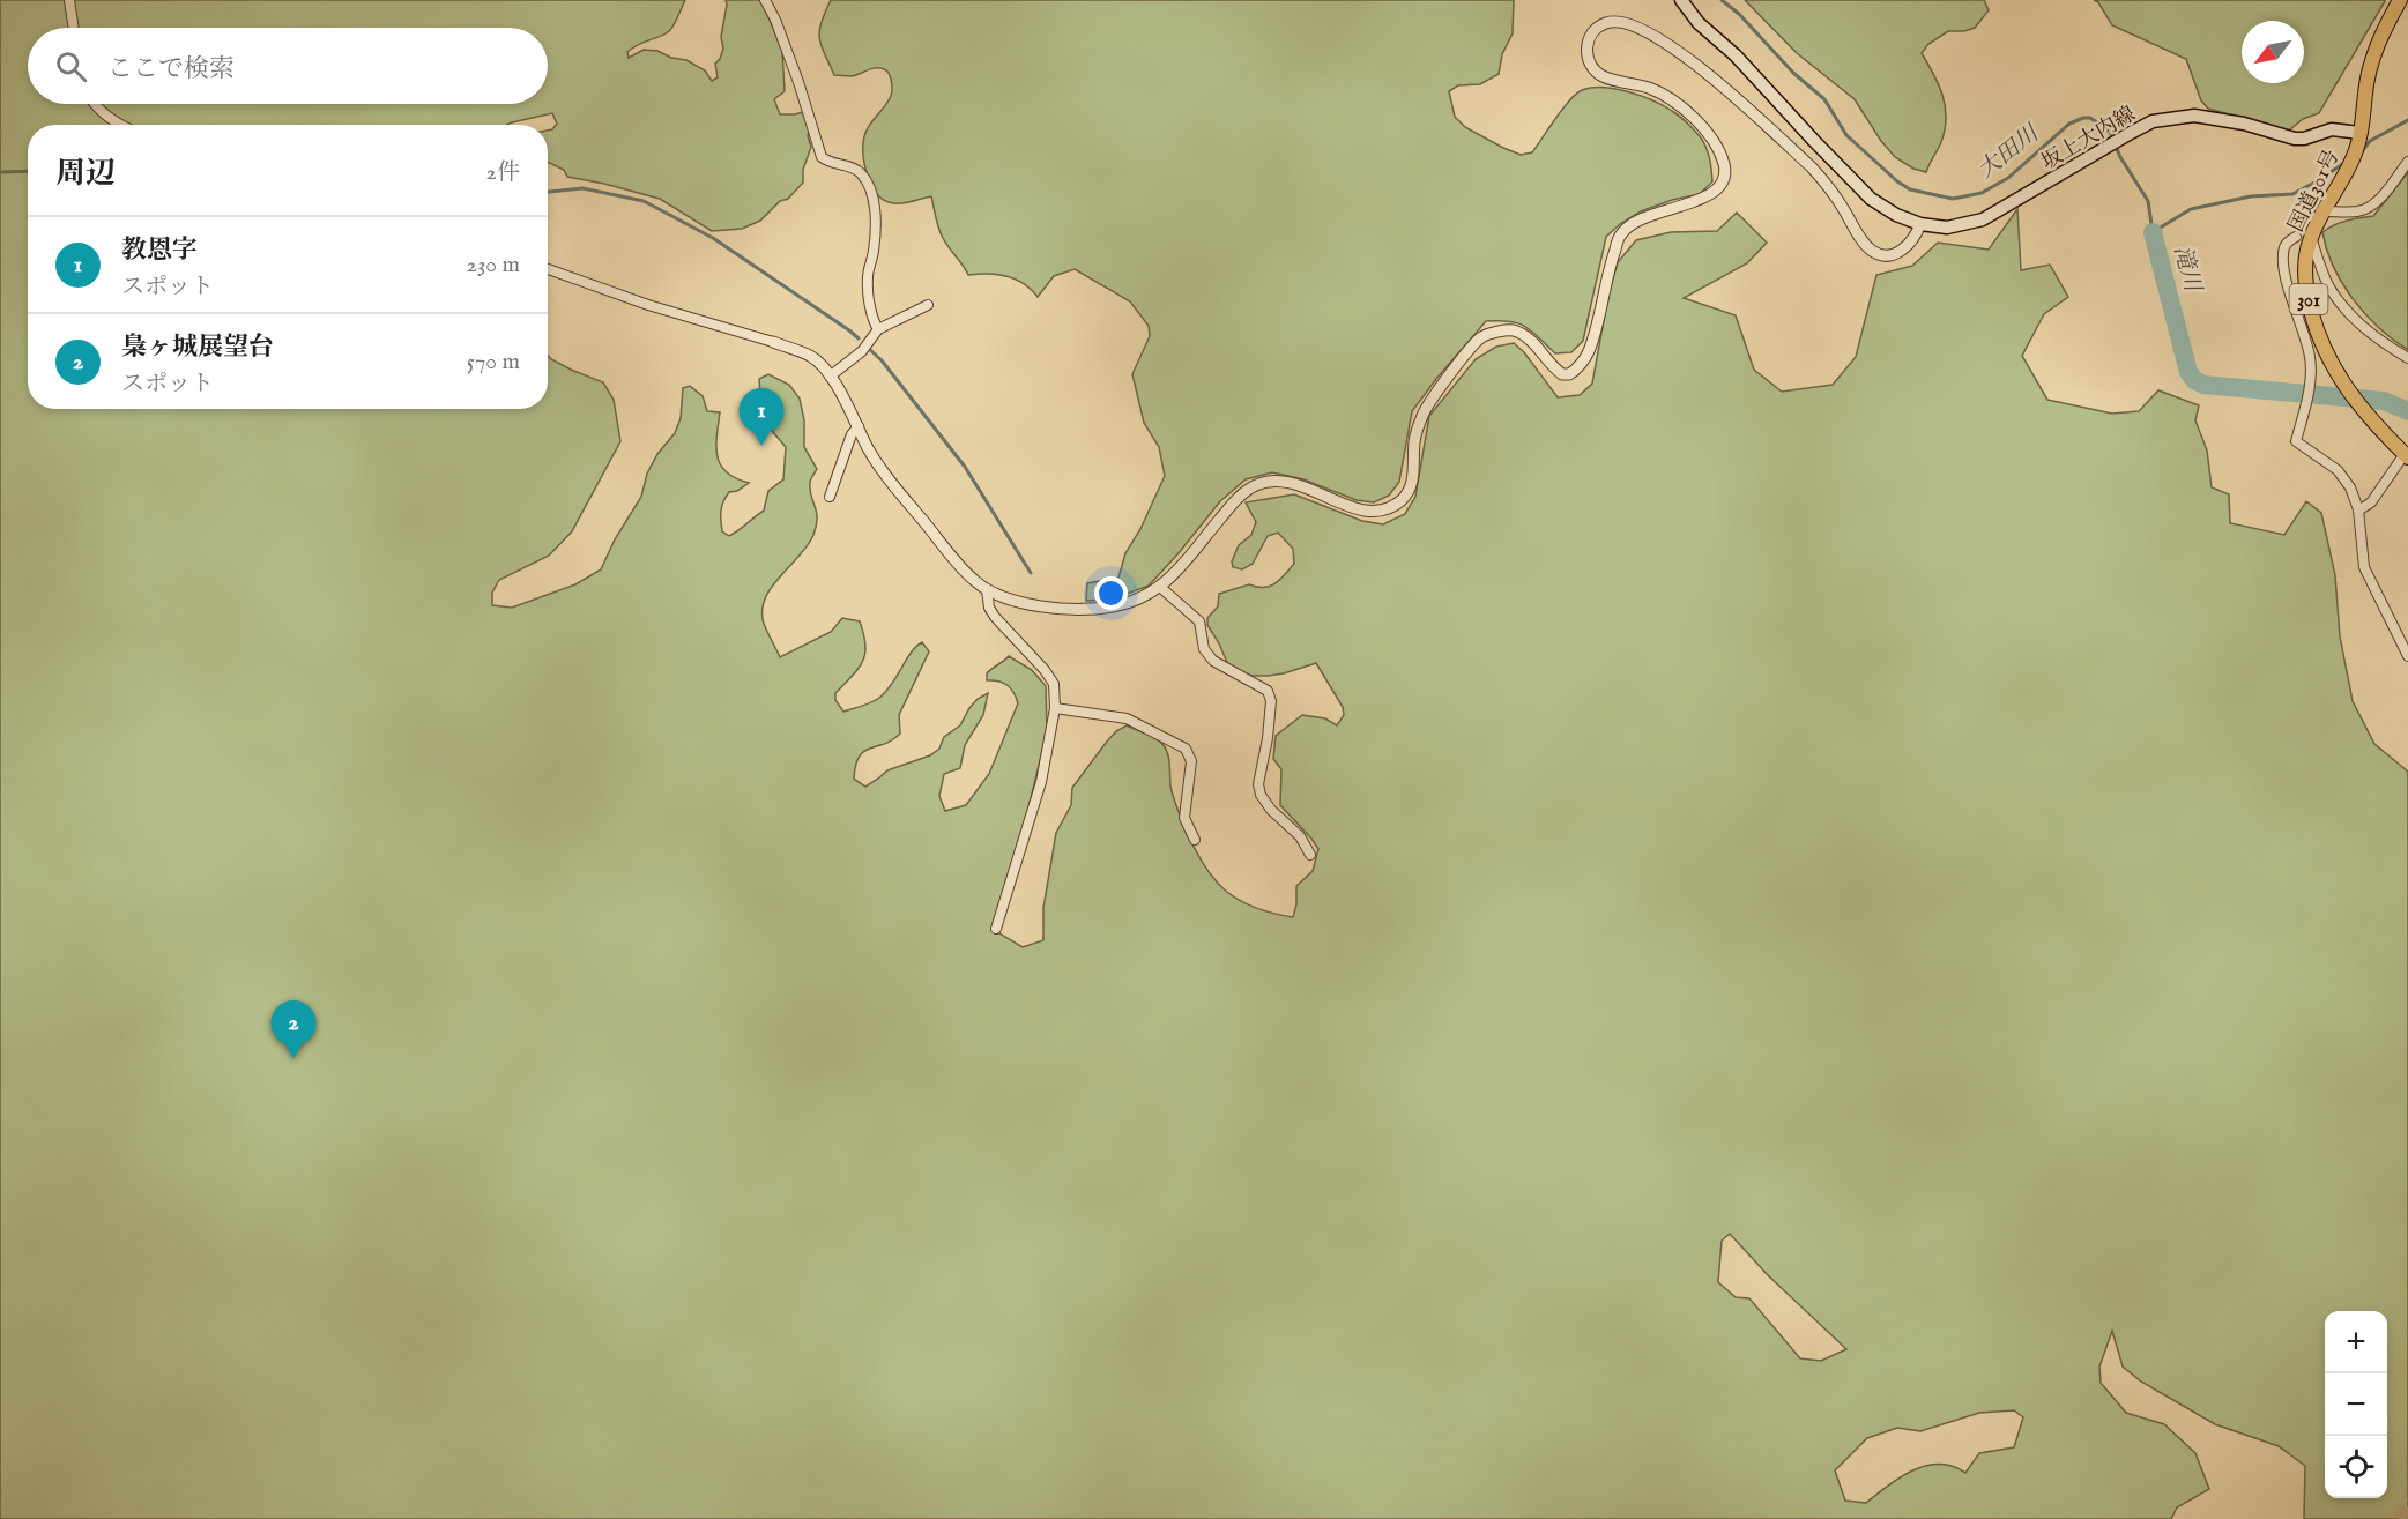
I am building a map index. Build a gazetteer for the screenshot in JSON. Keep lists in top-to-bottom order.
{
  "streets": {
    "highway": ["国道301号", "301"],
    "main road": ["坂上大内線"]
  },
  "crossings": [
    ["坂上大内線", "国道301号"]
  ],
  "water": ["大田川", "滝川"],
  "north": "bottom left",
  "page": {
    "search": "ここで検索",
    "heading": ["周辺", "2件"],
    "list": [
      {
        "mark": "1",
        "name": "教恩字",
        "note": "スポット",
        "value": "230 m"
      },
      {
        "mark": "2",
        "name": "梟ヶ城展望台",
        "note": "スポット",
        "value": "570 m"
      }
    ],
    "pins": ["1", "2"],
    "map_buttons": ["+", "−"]
  }
}
